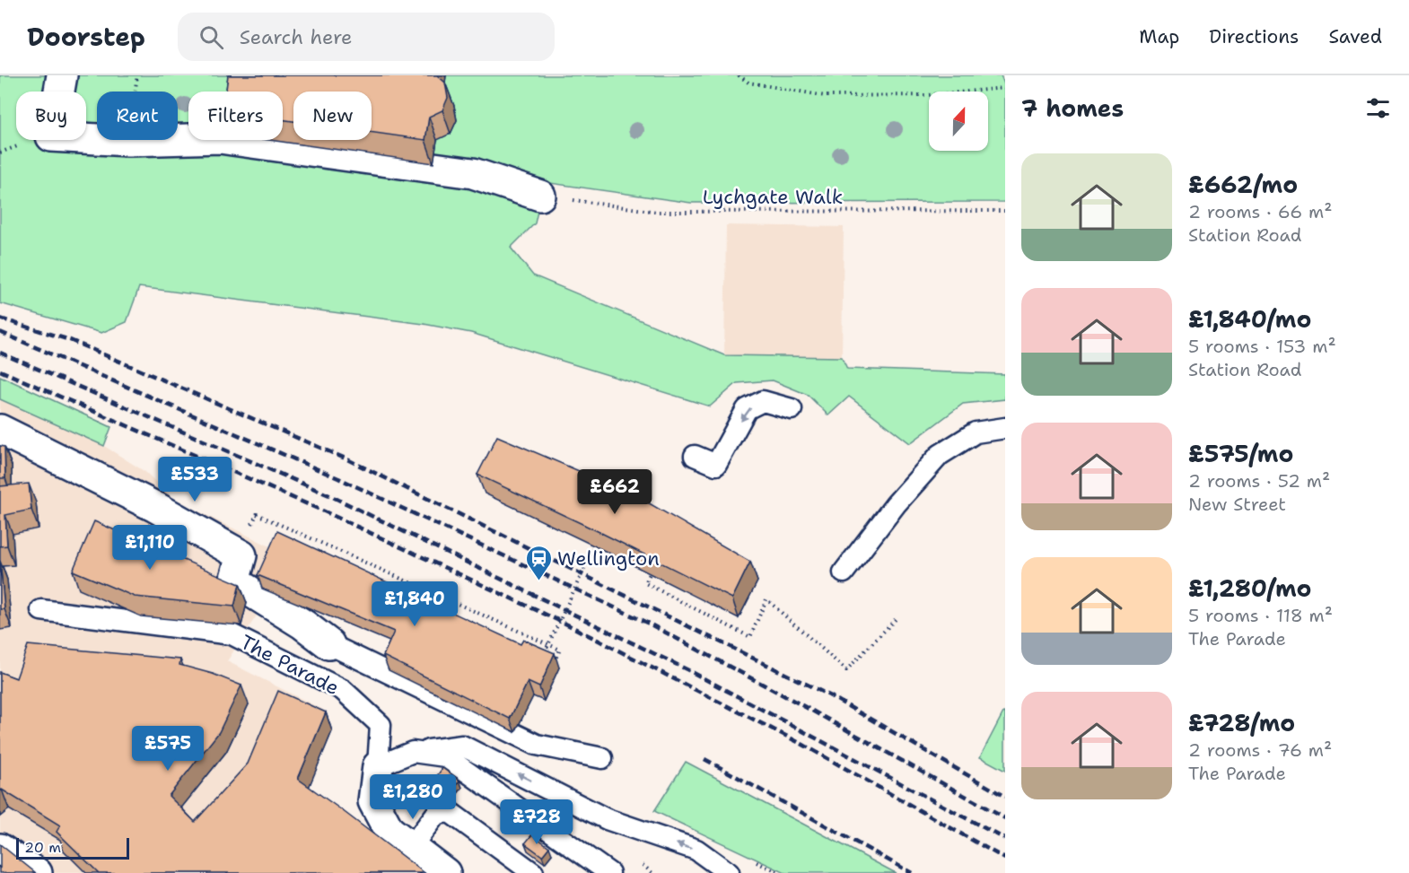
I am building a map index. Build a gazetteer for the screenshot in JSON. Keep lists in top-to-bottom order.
{
  "streets": {
    "street": ["The Parade"],
    "path": ["Lychgate Walk"]
  },
  "places": {
    "station": ["Wellington"]
  },
  "scale_bar": "20 m",
  "north": "top",
  "page": {
    "header": "Doorstep",
    "search": "Search here",
    "nav": ["Map", "Directions", "Saved"],
    "heading": "7 homes",
    "chip": [
      "Buy",
      "Rent",
      "Filters",
      "New"
    ],
    "list": [
      {
        "name": "£662/mo",
        "note": "2 rooms · 66 m² · Station Road"
      },
      {
        "name": "£1,840/mo",
        "note": "5 rooms · 153 m² · Station Road"
      },
      {
        "name": "£575/mo",
        "note": "2 rooms · 52 m² · New Street"
      },
      {
        "name": "£1,280/mo",
        "note": "5 rooms · 118 m² · The Parade"
      },
      {
        "name": "£728/mo",
        "note": "2 rooms · 76 m² · The Parade"
      }
    ],
    "price": [
      "£533",
      "£662",
      "£1,110",
      "£1,840",
      "£575",
      "£1,280",
      "£728"
    ],
    "scale": "20 m"
  }
}
